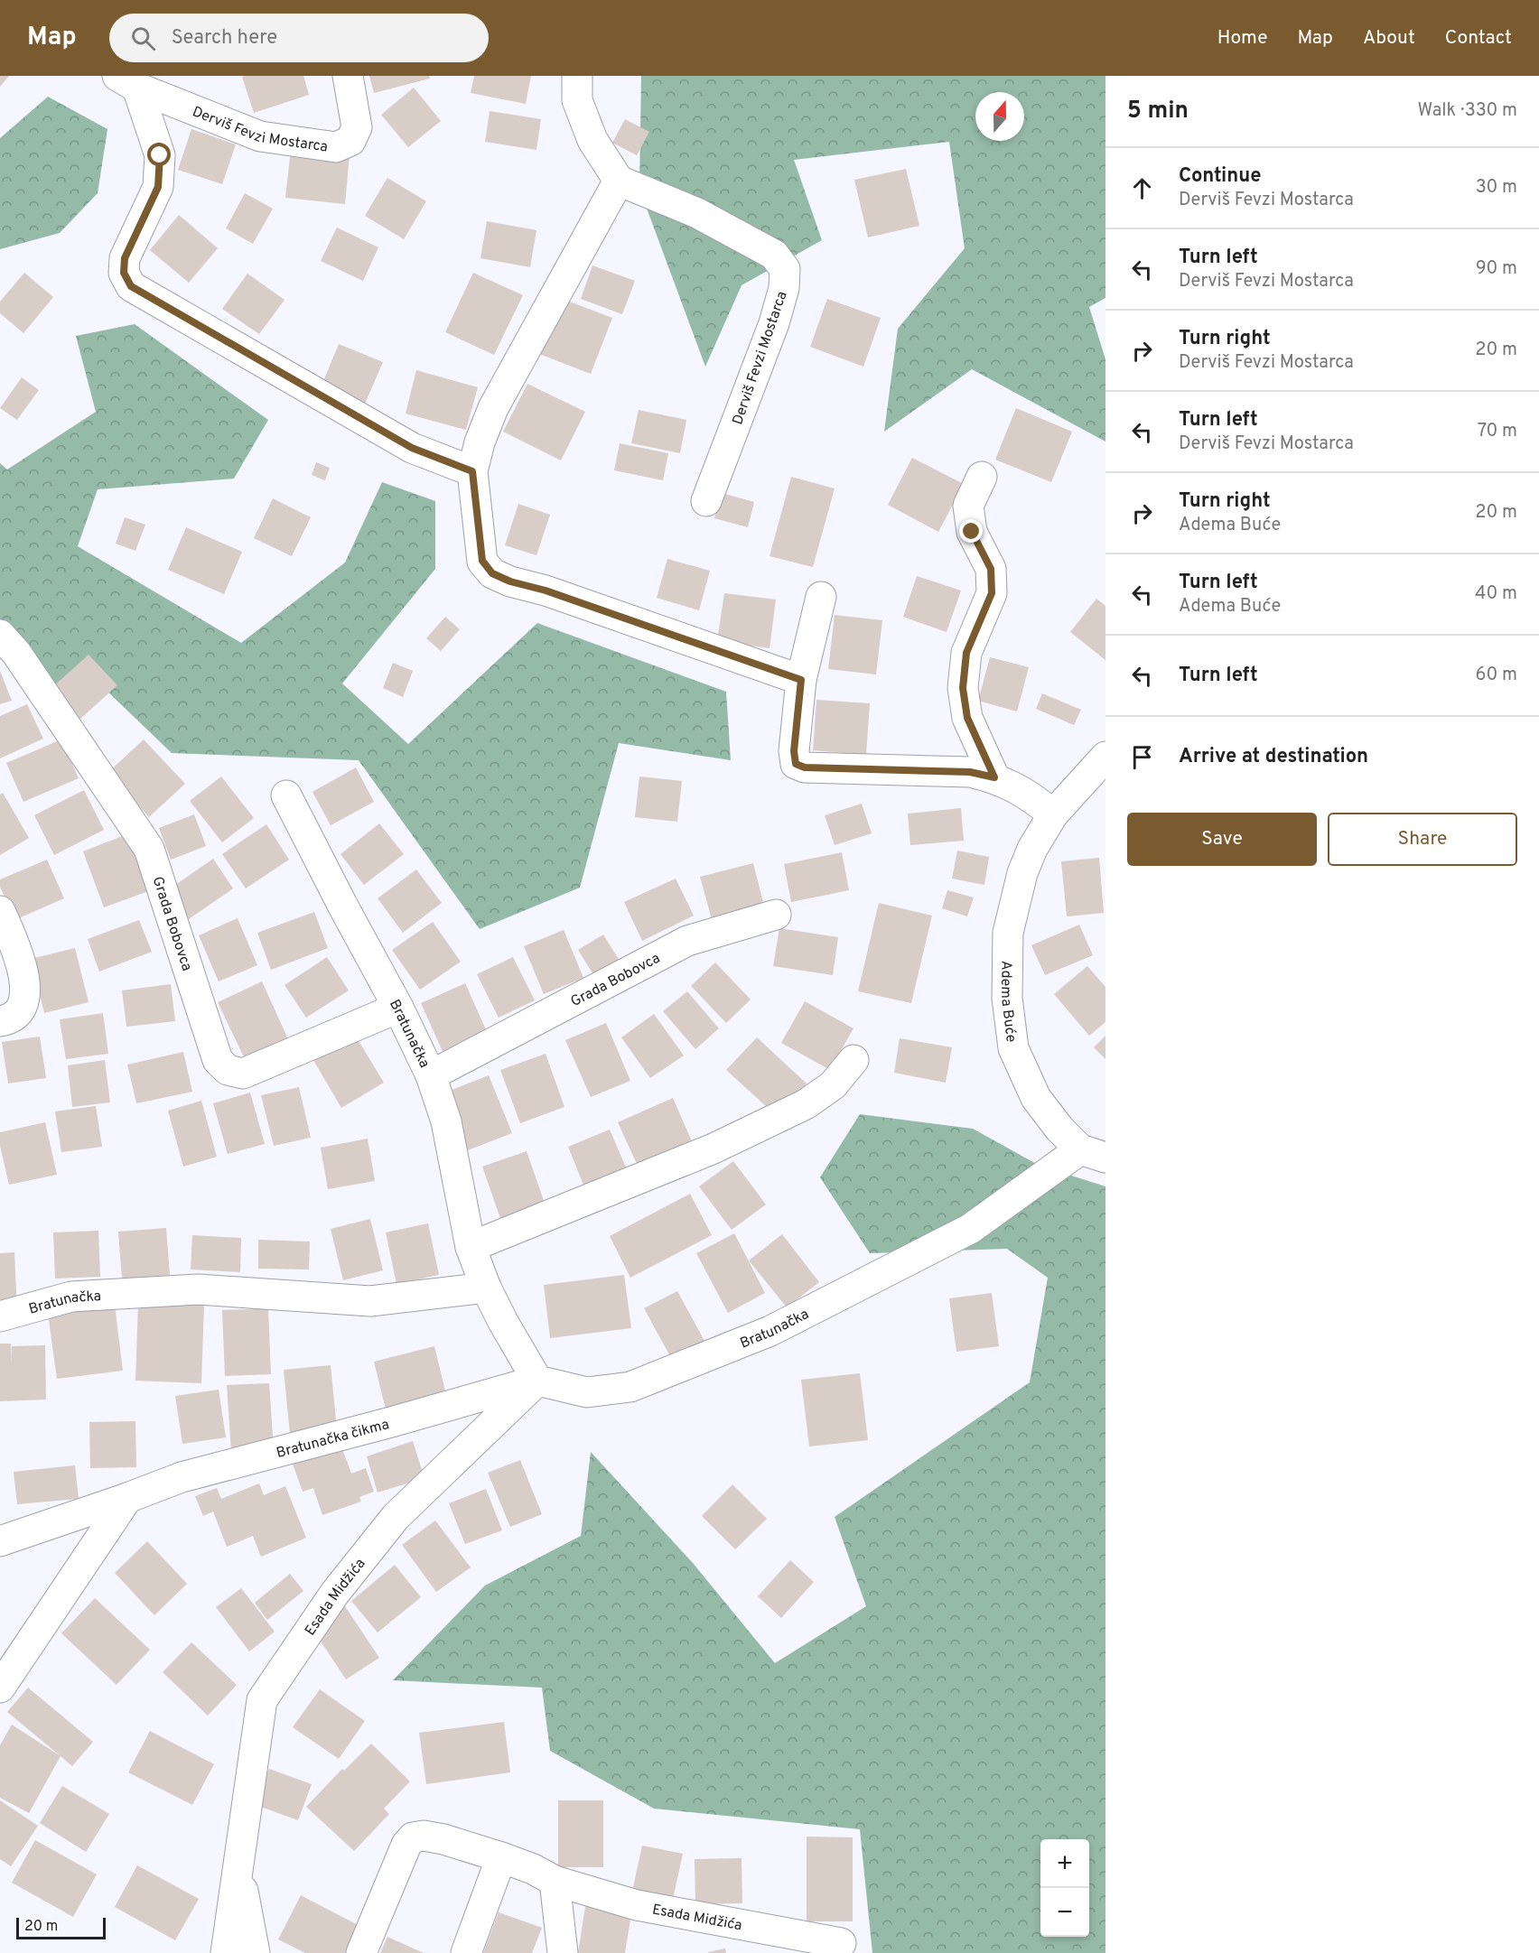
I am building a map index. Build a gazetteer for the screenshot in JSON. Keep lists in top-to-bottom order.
{
  "streets": {
    "street": [
      "Derviš Fevzi Mostarca",
      "Grada Bobovca",
      "Adema Buće",
      "Bratunačka",
      "Bratunačka čikma",
      "Esada Midžića"
    ]
  },
  "crossings": [
    ["Grada Bobovca", "Bratunačka"],
    ["Adema Buće", "Bratunačka"],
    ["Bratunačka", "Bratunačka čikma"],
    ["Bratunačka", "Esada Midžića"],
    ["Bratunačka čikma", "Esada Midžića"]
  ],
  "scale_bar": "20 m",
  "north": "top",
  "page": {
    "header": "Map",
    "search": "Search here",
    "nav": [
      "Home",
      "Map",
      "About",
      "Contact"
    ],
    "heading": ["5 min", "Walk · 330 m"],
    "list": [
      ["Continue", "Derviš Fevzi Mostarca", "30 m"],
      ["Turn left", "Derviš Fevzi Mostarca", "90 m"],
      ["Turn right", "Derviš Fevzi Mostarca", "20 m"],
      ["Turn left", "Derviš Fevzi Mostarca", "70 m"],
      ["Turn right", "Adema Buće", "20 m"],
      ["Turn left", "Adema Buće", "40 m"],
      ["Turn left", "60 m"],
      "Arrive at destination"
    ],
    "buttons": ["Save", "Share"],
    "map_buttons": ["+", "−"],
    "scale": "20 m"
  }
}
